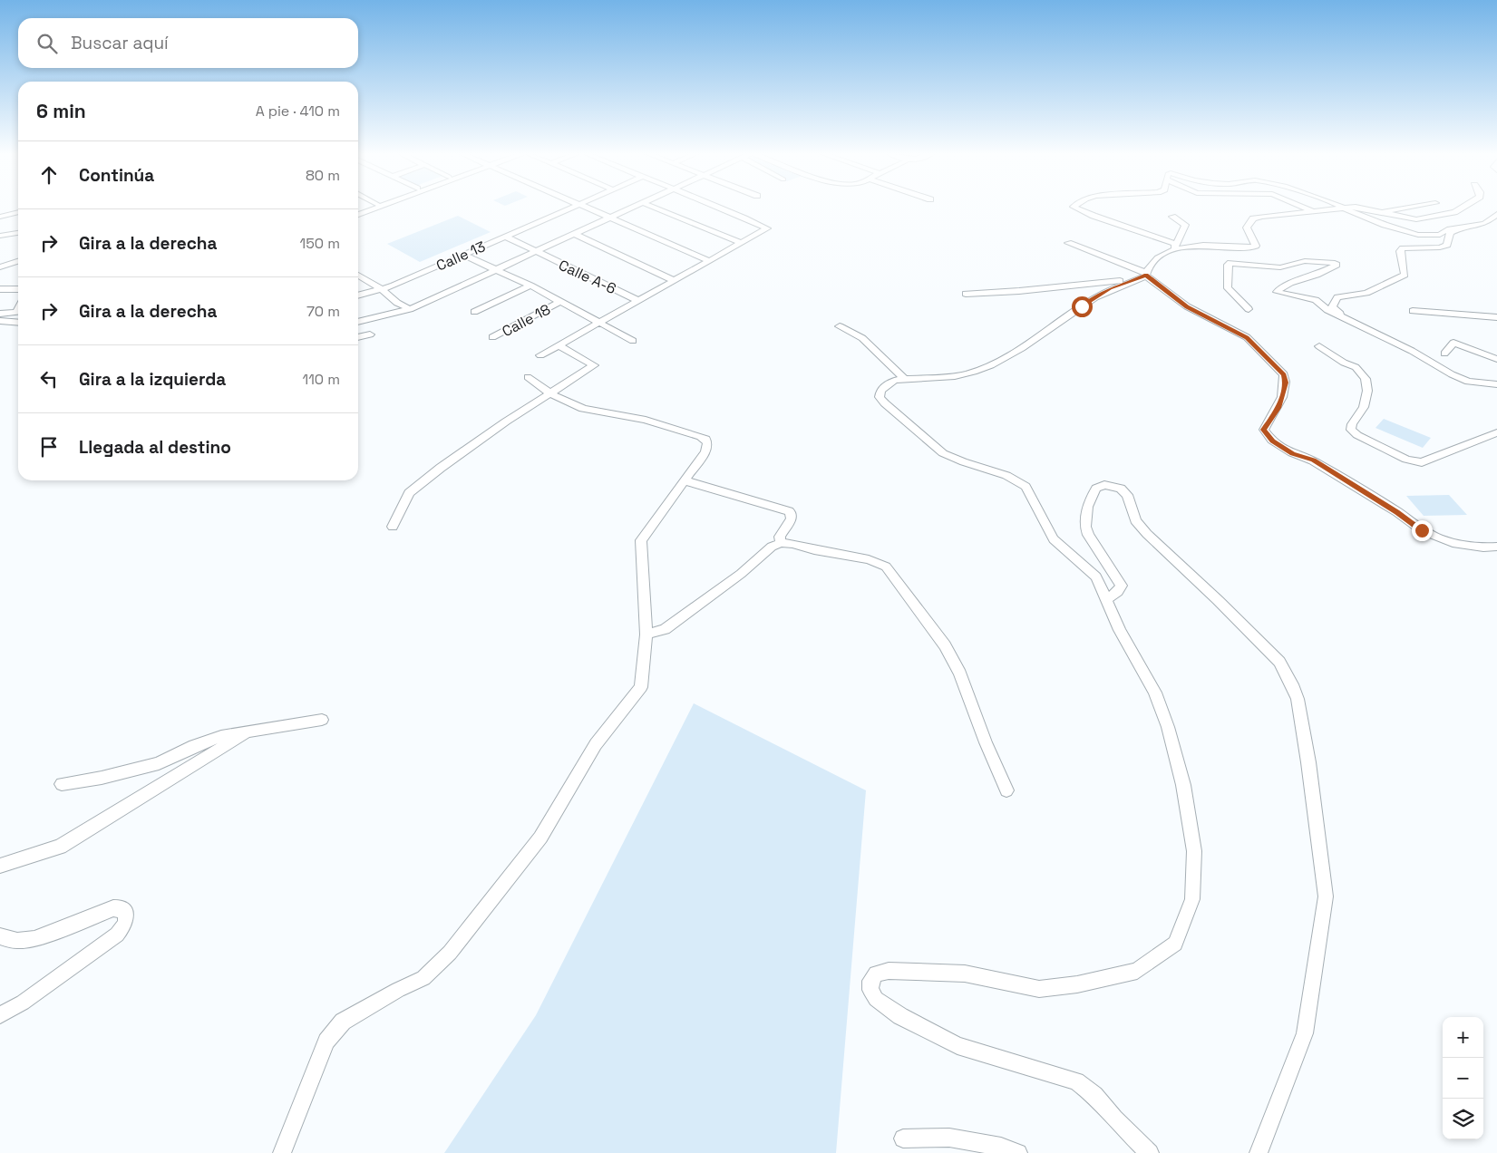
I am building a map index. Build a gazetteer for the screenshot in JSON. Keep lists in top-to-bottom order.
{
  "streets": {
    "street": ["Calle 13", "Calle A-6", "Calle 18"]
  },
  "crossings": [
    ["Calle 13", "Calle A-6"]
  ],
  "page": {
    "search": "Buscar aquí",
    "heading": ["6 min", "A pie · 410 m"],
    "list": [
      ["Continúa", "80 m"],
      ["Gira a la derecha", "150 m"],
      ["Gira a la derecha", "70 m"],
      ["Gira a la izquierda", "110 m"],
      "Llegada al destino"
    ],
    "map_buttons": ["+", "−"]
  }
}
